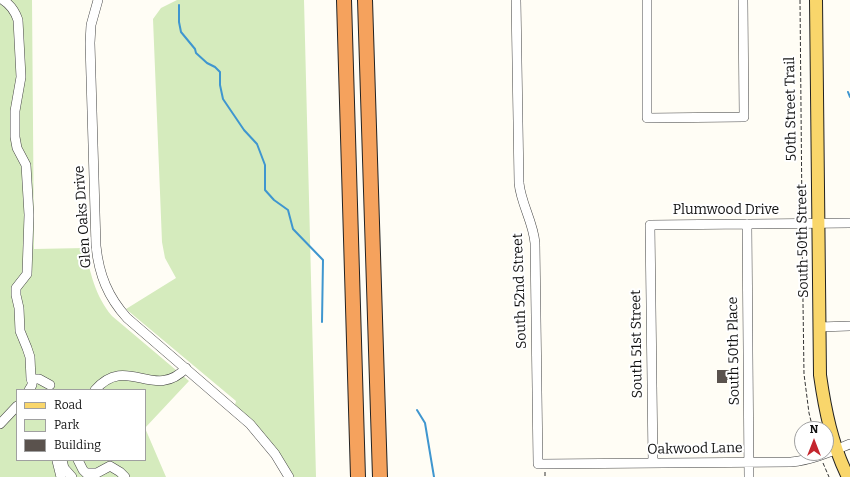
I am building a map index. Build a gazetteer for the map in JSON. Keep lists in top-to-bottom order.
{
  "streets": {
    "main road": ["South 50th Street"],
    "street": [
      "Plumwood Drive",
      "Glen Oaks Drive",
      "South 52nd Street",
      "South 51st Street",
      "South 50th Place",
      "Oakwood Lane"
    ],
    "path": ["50th Street Trail"]
  },
  "crossings": [
    ["Plumwood Drive", "South 50th Street"],
    ["Plumwood Drive", "South 51st Street"],
    ["Plumwood Drive", "South 50th Place"],
    ["South 50th Street", "Oakwood Lane"],
    ["South 52nd Street", "Oakwood Lane"],
    ["South 51st Street", "Oakwood Lane"],
    ["South 50th Place", "Oakwood Lane"]
  ],
  "legend": ["Road", "Park", "Building"],
  "north": "top"
}
